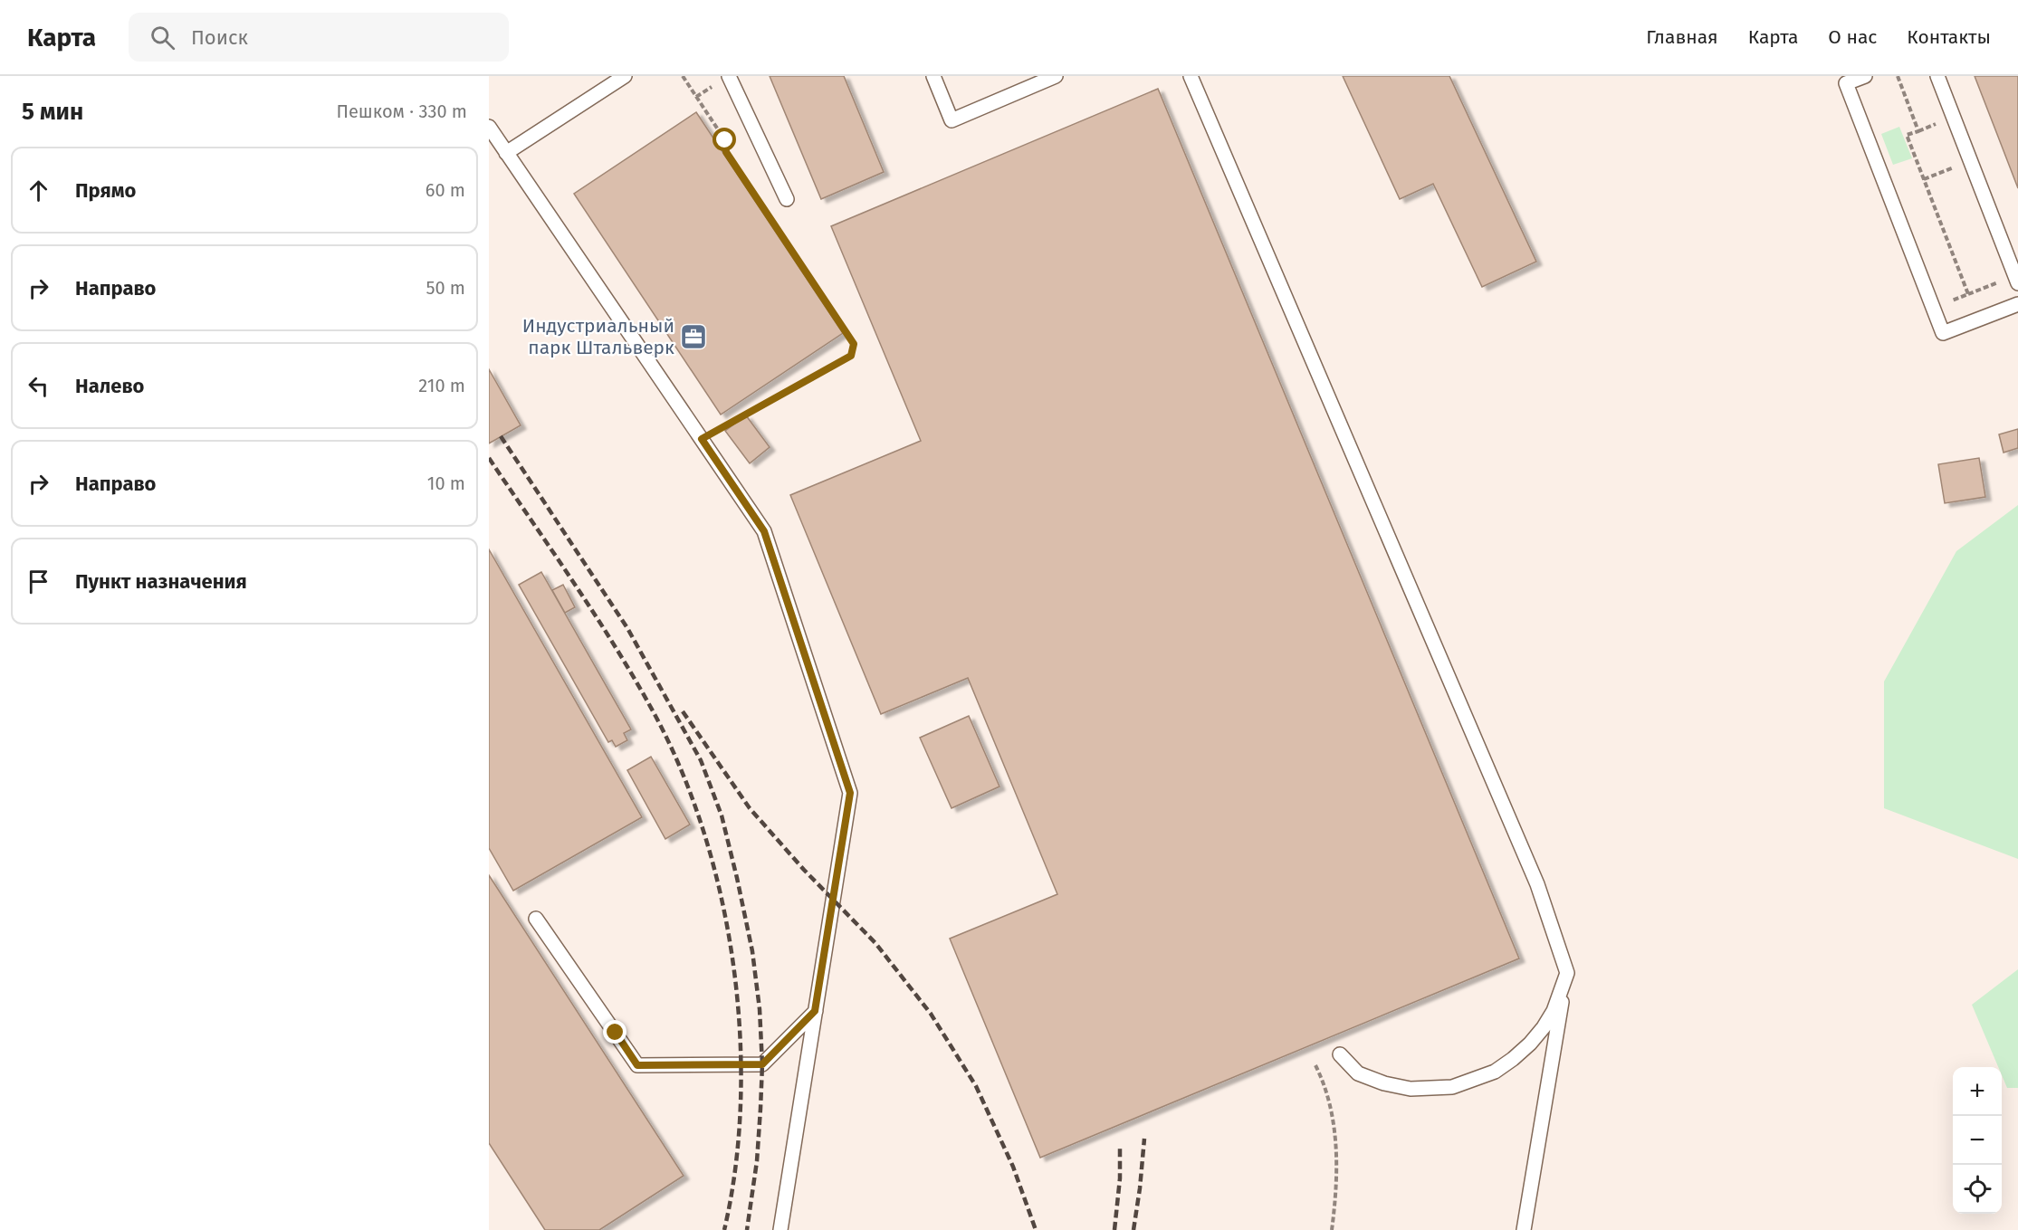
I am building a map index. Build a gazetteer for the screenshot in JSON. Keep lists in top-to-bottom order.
{
  "places": {
    "office": ["Индустриальный парк Штальверк"]
  },
  "page": {
    "header": "Карта",
    "search": "Поиск",
    "nav": [
      "Главная",
      "Карта",
      "О нас",
      "Контакты"
    ],
    "heading": ["5 мин", "Пешком · 330 m"],
    "list": [
      ["Прямо", "60 m"],
      ["Направо", "50 m"],
      ["Налево", "210 m"],
      ["Направо", "10 m"],
      "Пункт назначения"
    ],
    "map_buttons": ["+", "−"]
  }
}
